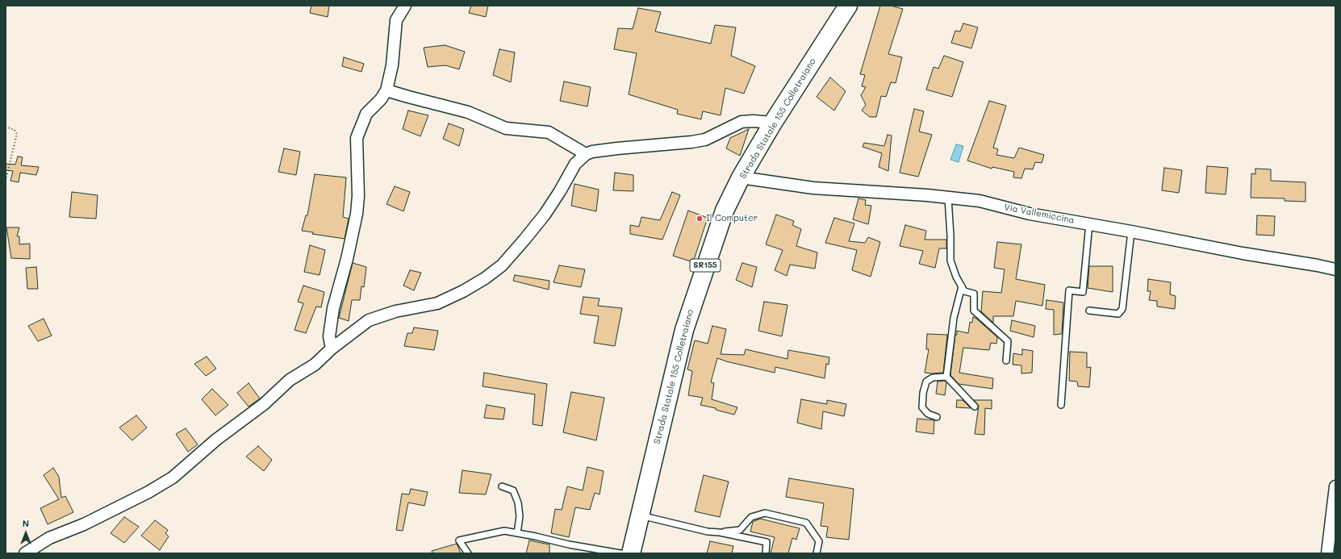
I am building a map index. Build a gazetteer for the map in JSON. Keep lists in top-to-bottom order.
{
  "streets": {
    "main road": ["Strada Statale 155 Colletraiano", "SR155"],
    "street": ["Via Vallemiccina"]
  },
  "crossings": [
    ["Strada Statale 155 Colletraiano", "Via Vallemiccina"]
  ],
  "places": ["Il Computer"],
  "north": "top"
}
